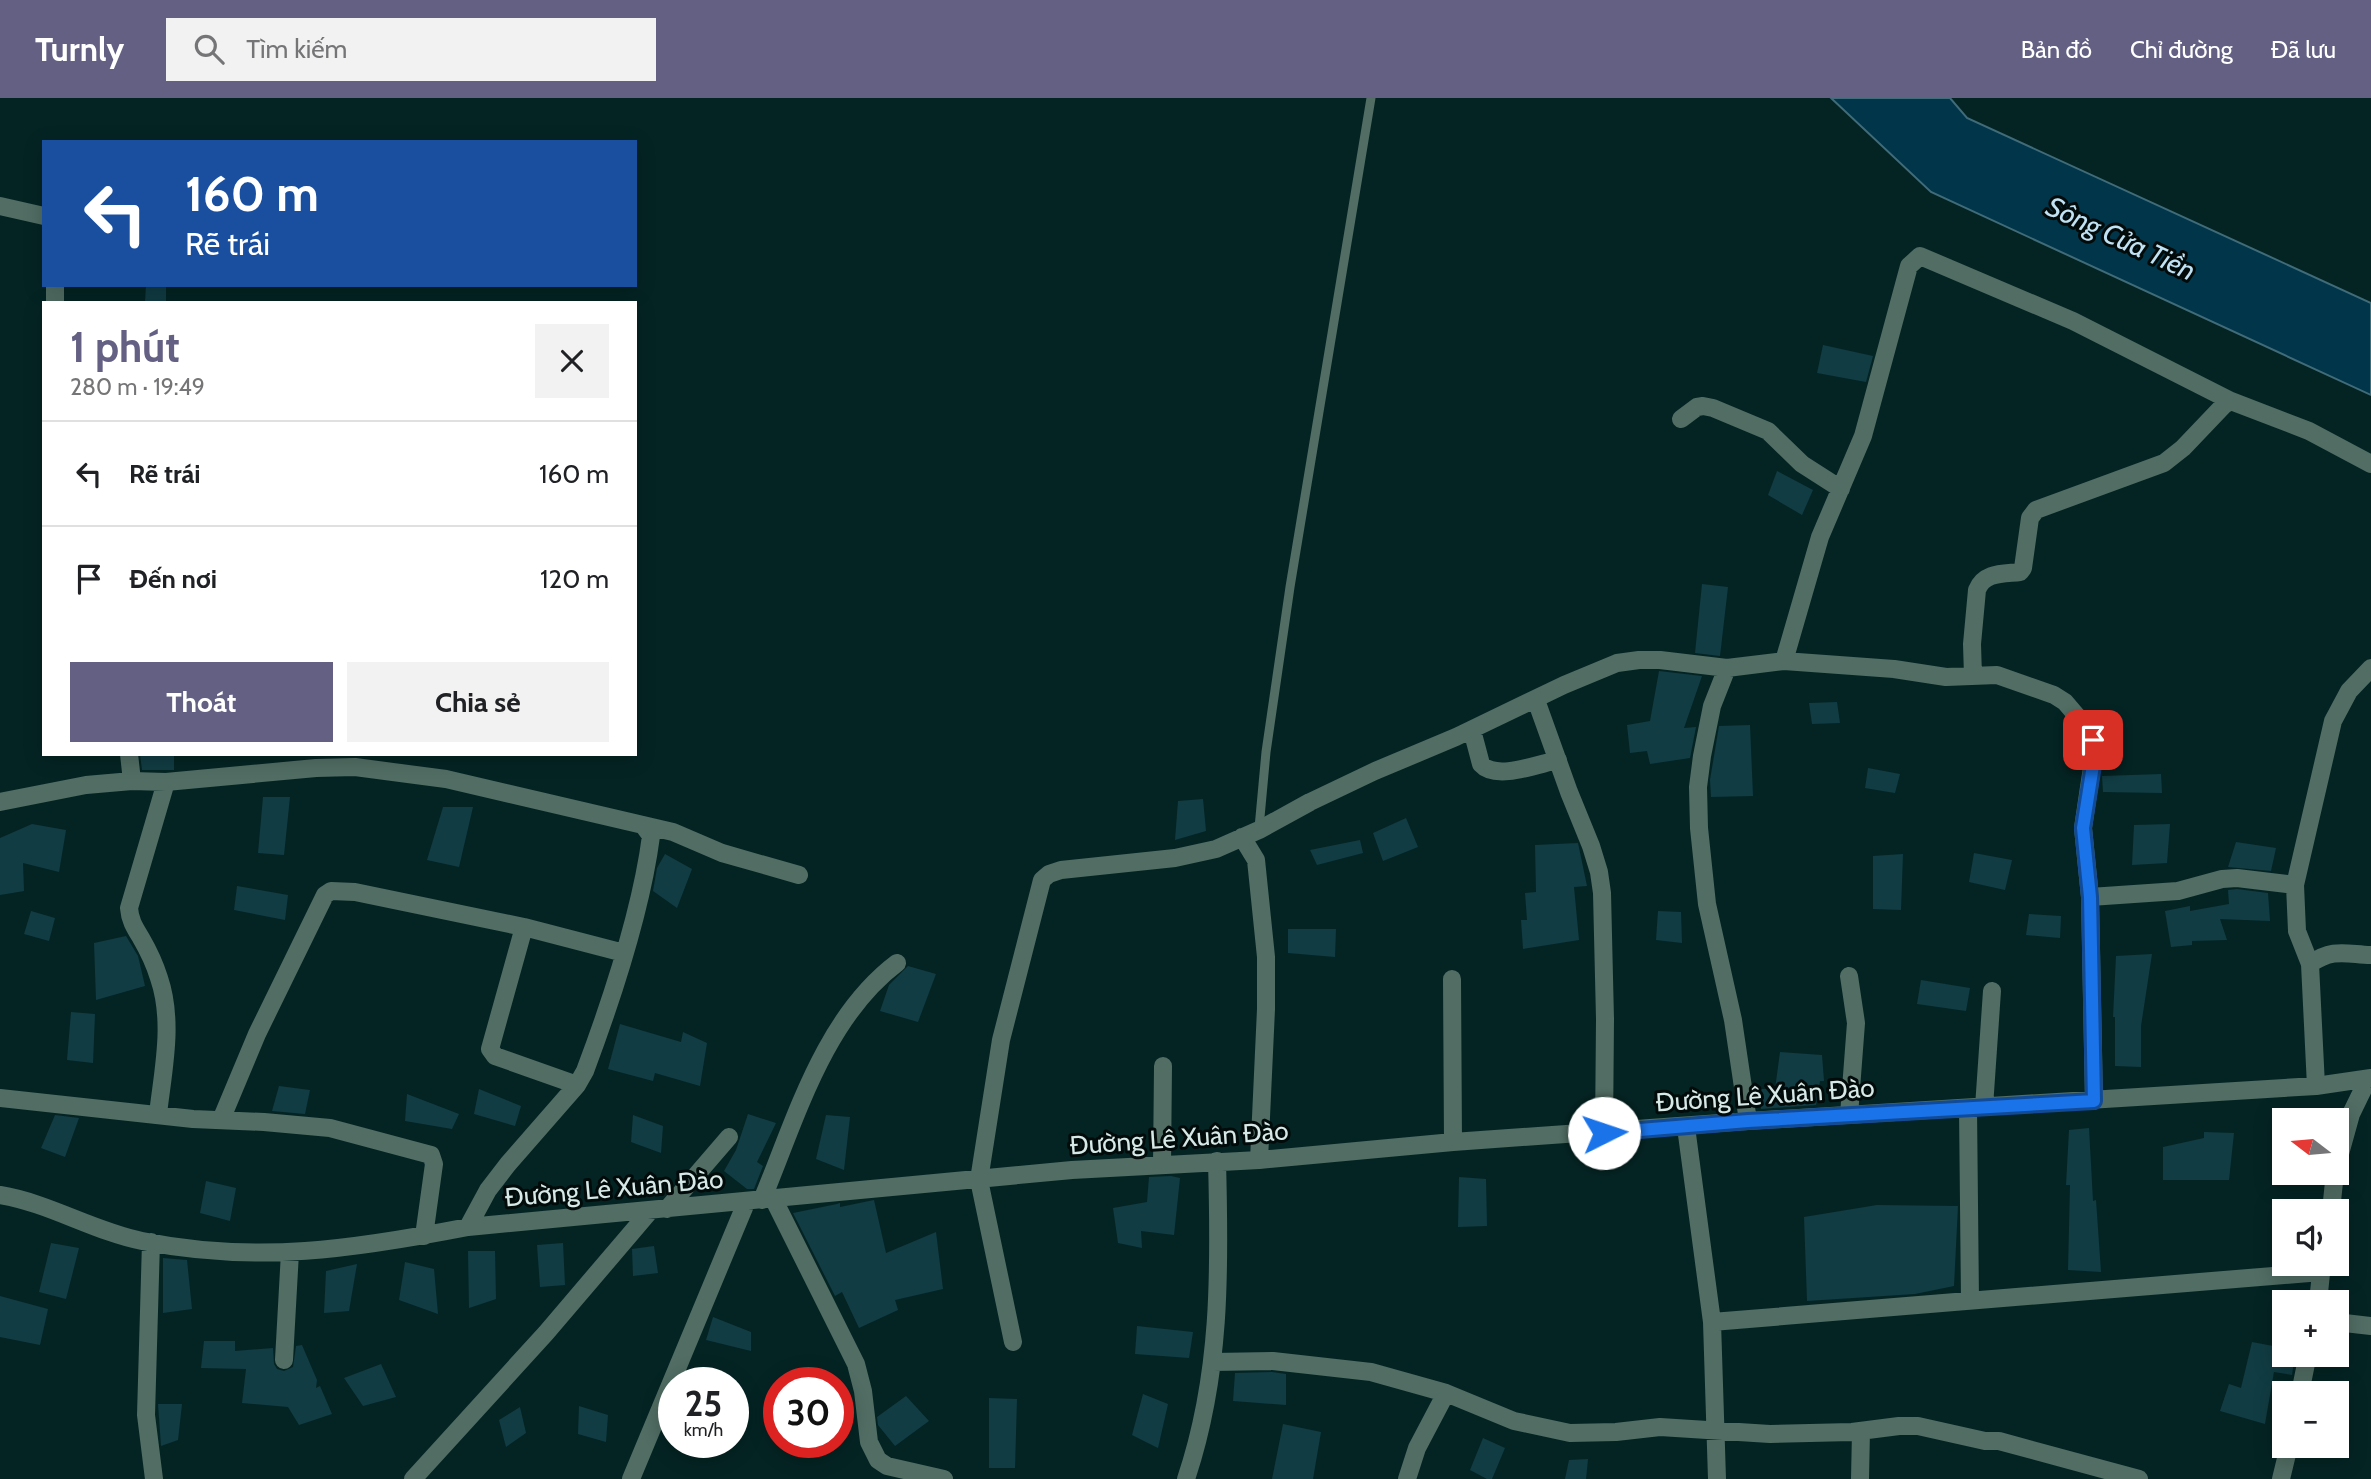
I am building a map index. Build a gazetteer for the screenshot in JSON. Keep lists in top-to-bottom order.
{
  "streets": {
    "street": ["Đường Lê Xuân Đào"]
  },
  "water": ["Sông Cửa Tiền"],
  "north": "left",
  "page": {
    "header": "Turnly",
    "search": "Tìm kiếm",
    "nav": ["Bản đồ", "Chỉ đường", "Đã lưu"],
    "turn": ["160 m", "Rẽ trái"],
    "heading": ["1 phút", "280 m · 19:49"],
    "list": [
      {
        "name": "Rẽ trái",
        "value": "160 m"
      },
      {
        "name": "Đến nơi",
        "value": "120 m"
      }
    ],
    "buttons": ["Thoát", "Chia sẻ"],
    "map_buttons": ["+", "−"],
    "speed": "25 km/h",
    "limit": "30"
  }
}
